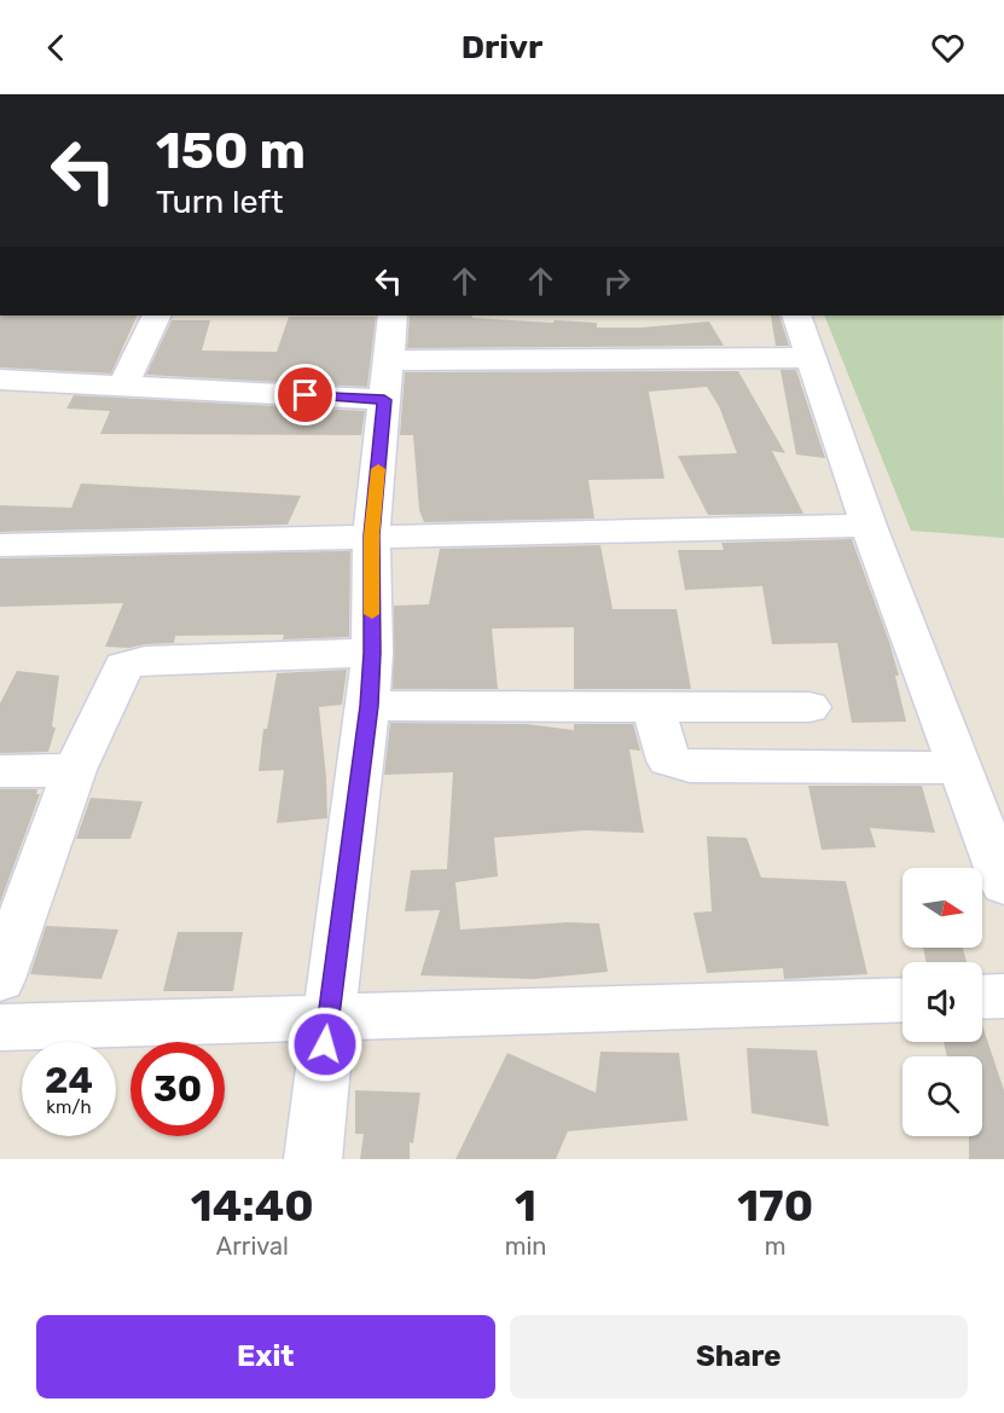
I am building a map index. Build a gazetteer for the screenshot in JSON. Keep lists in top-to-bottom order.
{
  "north": "right",
  "page": {
    "header": "Drivr",
    "turn": ["150 m", "Turn left"],
    "speed": "24 km/h",
    "limit": "30",
    "eta": [
      "14:40",
      "Arrival",
      "1",
      "min",
      "170",
      "m"
    ],
    "buttons": ["Exit", "Share"]
  }
}
